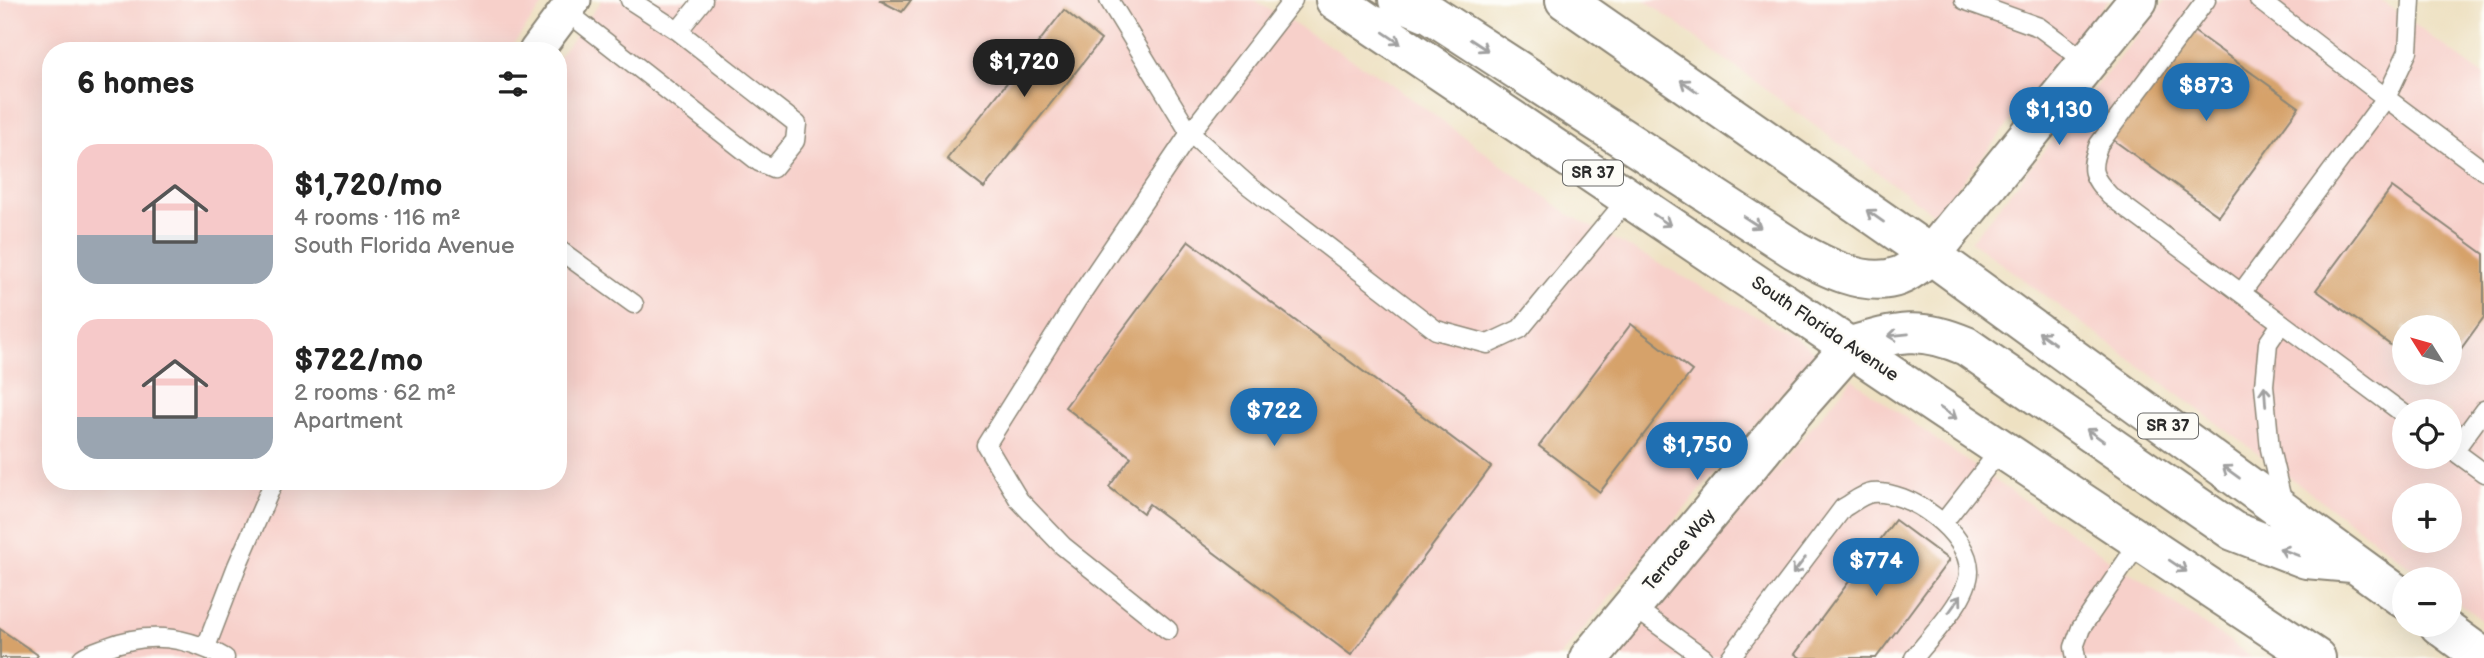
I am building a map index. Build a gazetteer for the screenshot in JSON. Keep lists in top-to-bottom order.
{
  "streets": {
    "main road": ["SR 37", "South Florida Avenue", "Terrace Way"]
  },
  "crossings": [
    ["South Florida Avenue", "Terrace Way"]
  ],
  "north": "top left",
  "page": {
    "price": [
      "$1,720",
      "$873",
      "$1,130",
      "$722",
      "$1,750",
      "$774"
    ],
    "heading": "6 homes",
    "list": [
      {
        "name": "$1,720/mo",
        "note": "4 rooms · 116 m² · South Florida Avenue"
      },
      {
        "name": "$722/mo",
        "note": "2 rooms · 62 m² · Apartment"
      }
    ],
    "map_buttons": ["+", "−"]
  }
}
